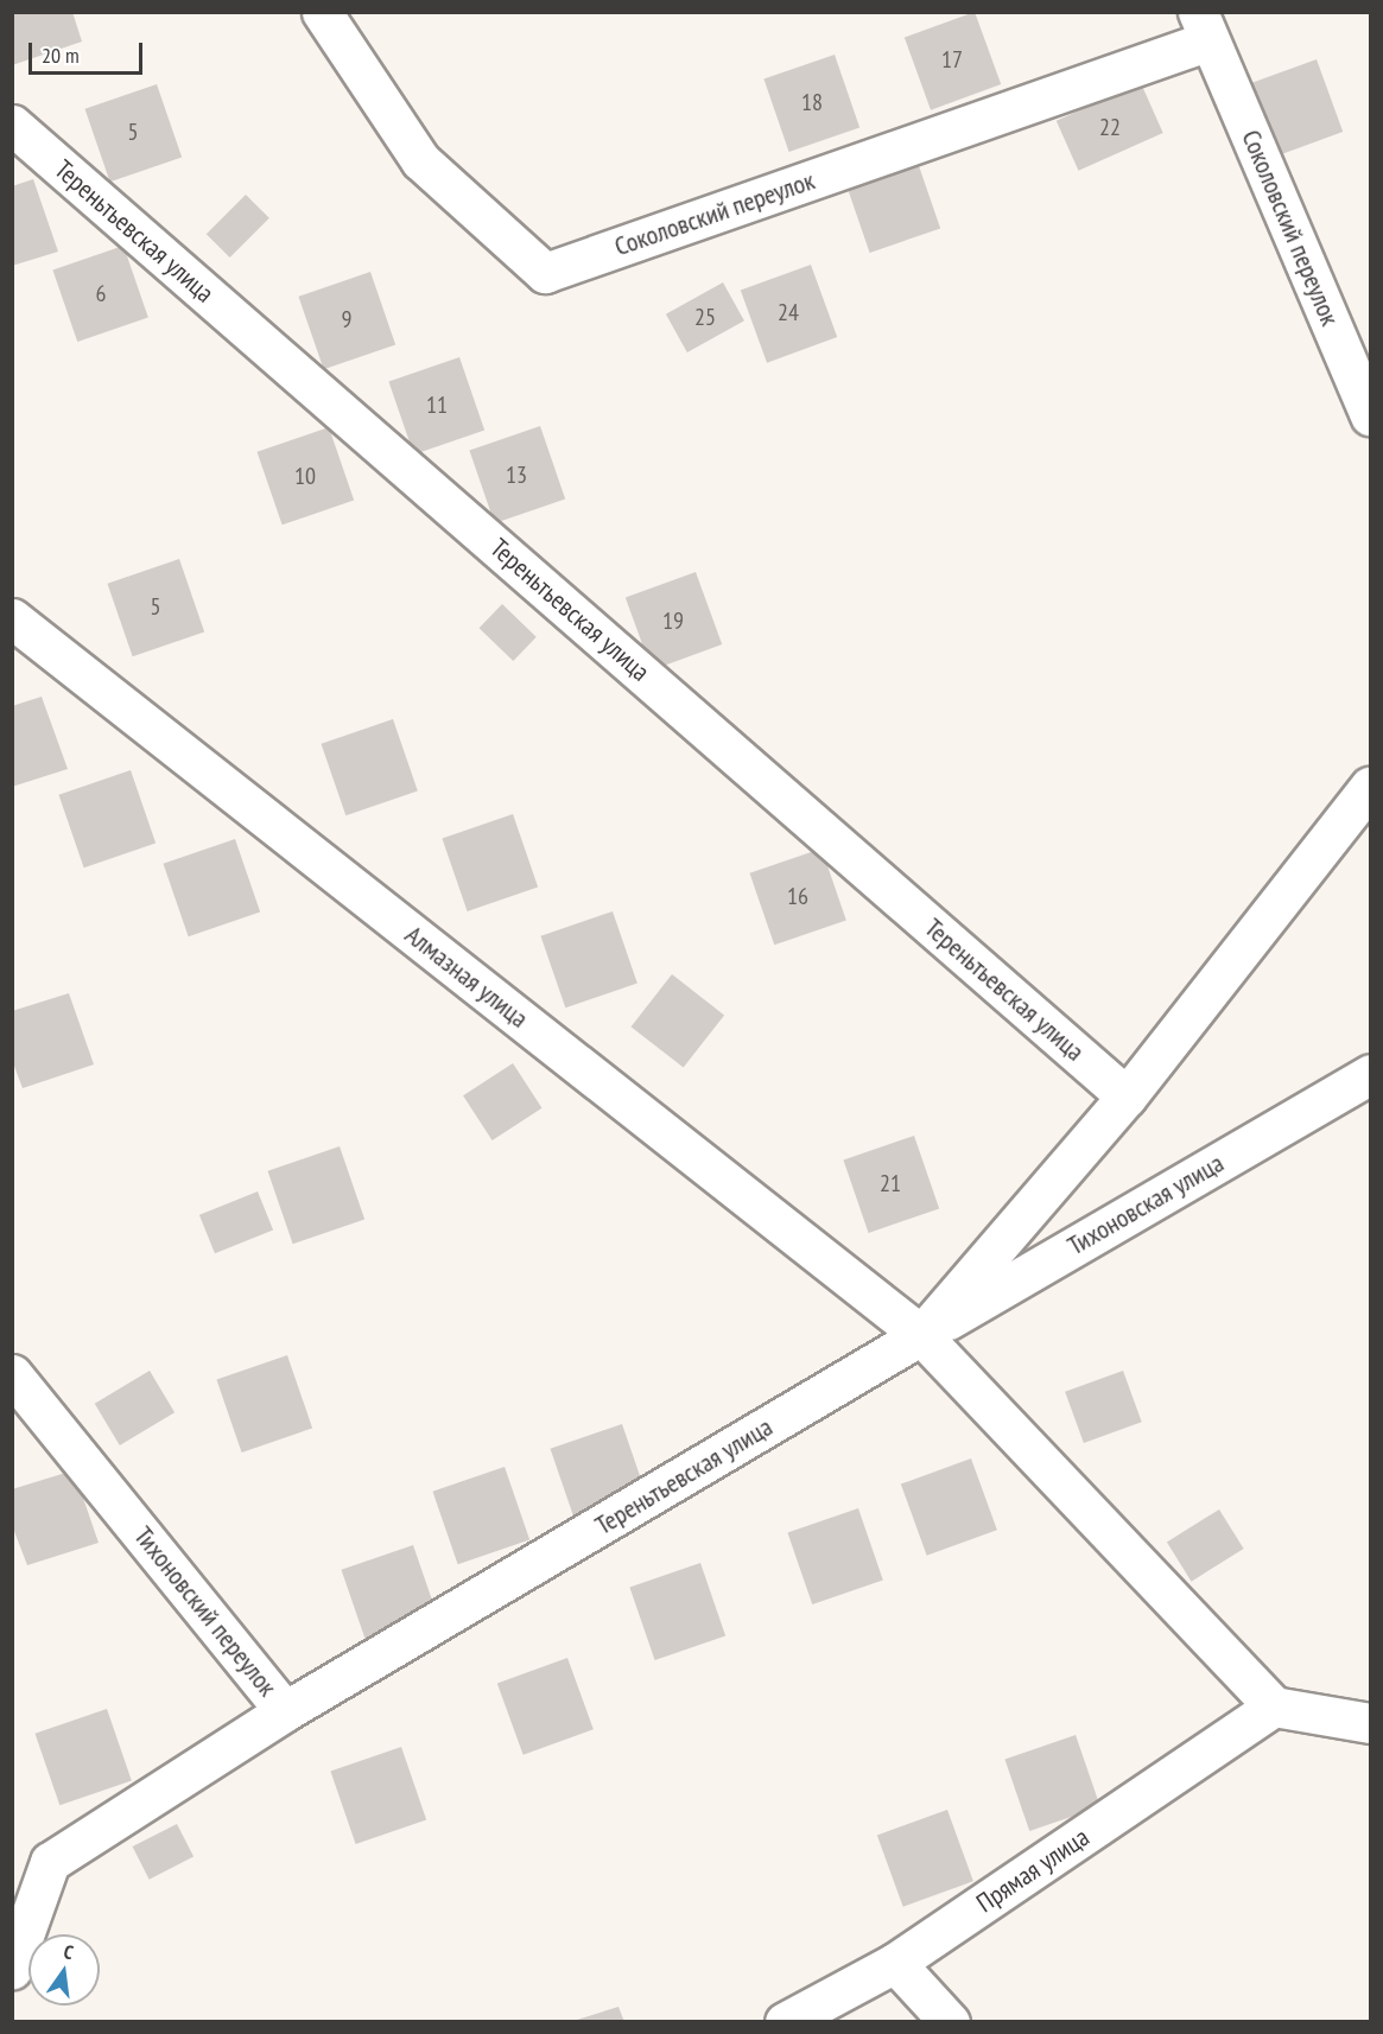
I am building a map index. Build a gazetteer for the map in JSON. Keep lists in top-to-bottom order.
{
  "streets": {
    "street": [
      "Соколовский переулок",
      "Тереньтьевская улица",
      "Алмазная улица",
      "Тихоновская улица",
      "Тихоновский переулок",
      "Прямая улица"
    ]
  },
  "crossings": [
    ["Тереньтьевская улица", "Алмазная улица"],
    ["Тереньтьевская улица", "Тихоновская улица"],
    ["Тереньтьевская улица", "Тихоновский переулок"],
    ["Алмазная улица", "Тихоновская улица"]
  ],
  "house_numbers": [
    "17",
    "18",
    "22",
    "5",
    "6",
    "24",
    "25",
    "9",
    "11",
    "13",
    "10",
    "5",
    "19",
    "16",
    "21"
  ],
  "scale_bar": "20 m",
  "north": "top"
}
